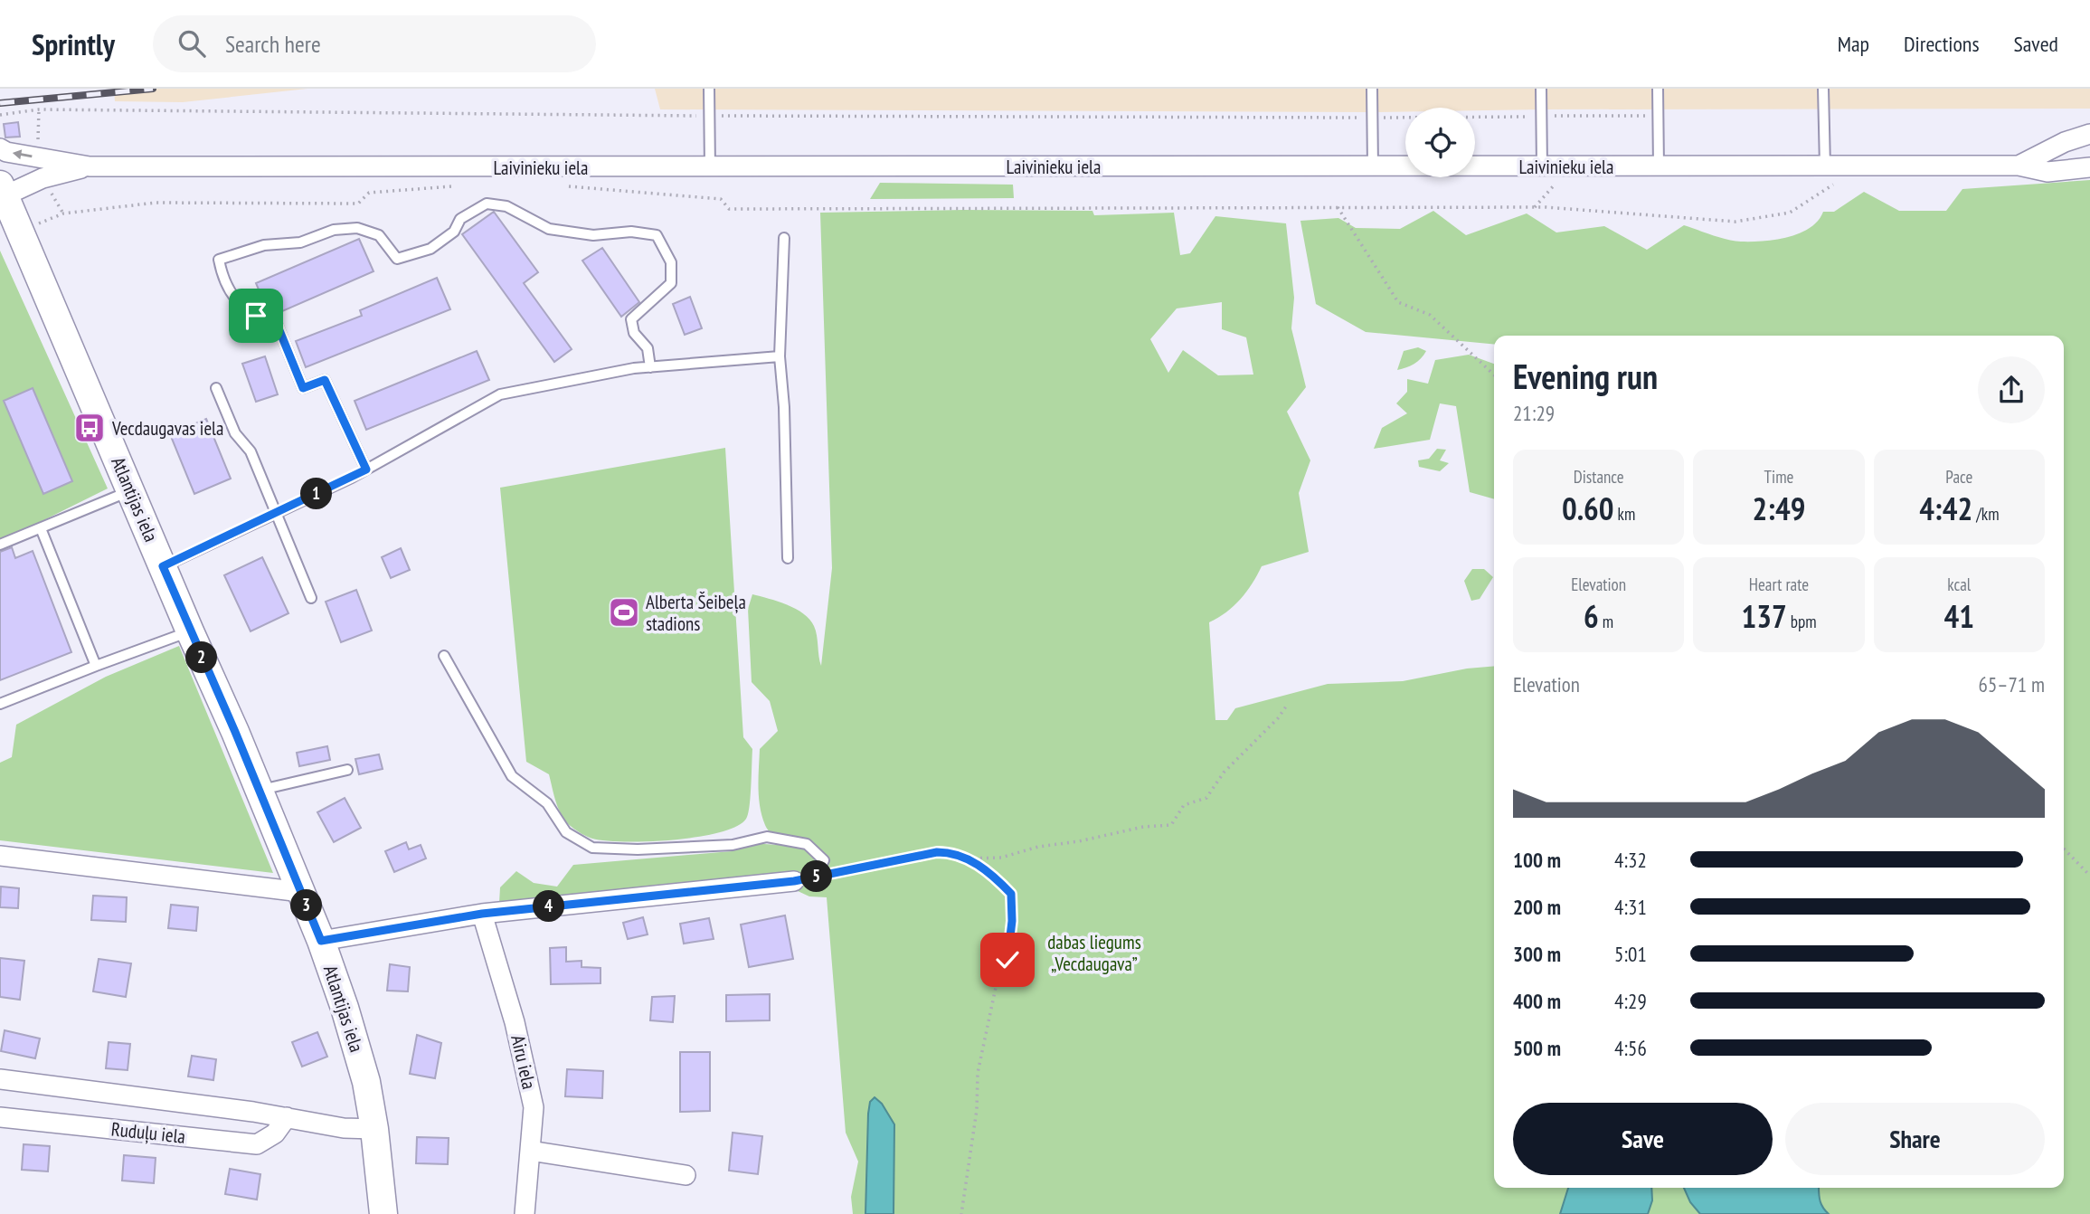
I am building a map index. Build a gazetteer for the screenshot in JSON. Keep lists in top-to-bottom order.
{
  "streets": {
    "main road": ["Atlantijas iela"],
    "street": ["Laivinieku iela", "Airu iela", "Ruduļu iela"]
  },
  "crossings": [
    ["Laivinieku iela", "Atlantijas iela"],
    ["Atlantijas iela", "Ruduļu iela"]
  ],
  "parks": ["dabas liegums „Vecdaugava”"],
  "places": {
    "bus stop": ["Vecdaugavas iela"],
    "sports": ["Alberta Šeibeļa stadions"]
  },
  "page": {
    "header": "Sprintly",
    "search": "Search here",
    "nav": ["Map", "Directions", "Saved"],
    "heading": ["Evening run", "21:29"],
    "stats": [
      ["Distance", "0.60 km"],
      ["Time", "2:49"],
      ["Pace", "4:42 /km"],
      ["Elevation", "6 m"],
      ["Heart rate", "137 bpm"],
      ["kcal", "41"]
    ],
    "pins": [
      "1",
      "2",
      "5",
      "3",
      "4"
    ],
    "chart": ["Elevation", "65–71 m"],
    "list": [
      {
        "name": "100 m",
        "note": "4:32"
      },
      {
        "name": "200 m",
        "note": "4:31"
      },
      {
        "name": "300 m",
        "note": "5:01"
      },
      {
        "name": "400 m",
        "note": "4:29"
      },
      {
        "name": "500 m",
        "note": "4:56"
      }
    ],
    "buttons": ["Save", "Share"]
  }
}
